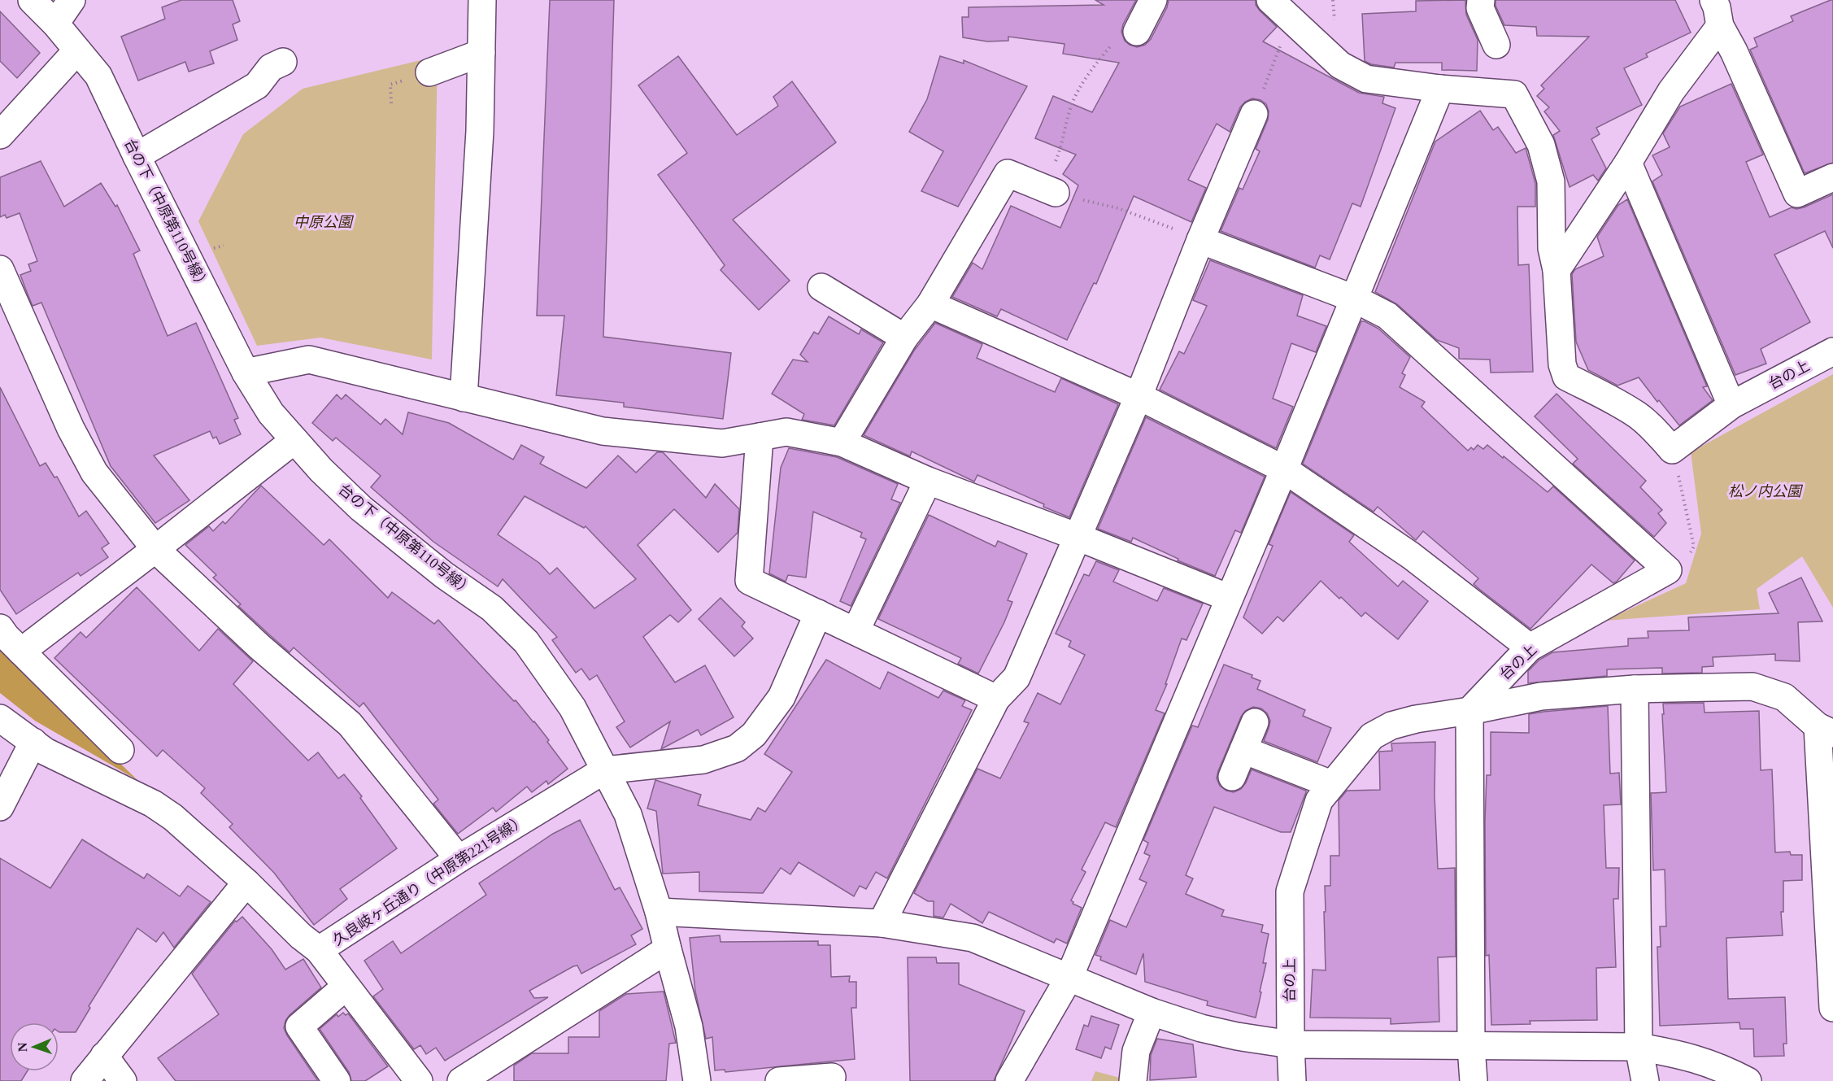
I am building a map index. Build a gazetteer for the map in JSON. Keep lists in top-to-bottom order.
{
  "streets": {
    "street": ["台の下（中原第110号線）", "台の上", "久良岐ヶ丘通り（中原第221号線）"]
  },
  "crossings": [
    ["台の下（中原第110号線）", "久良岐ヶ丘通り（中原第221号線）"]
  ],
  "parks": ["中原公園", "松ノ内公園"],
  "north": "left"
}
